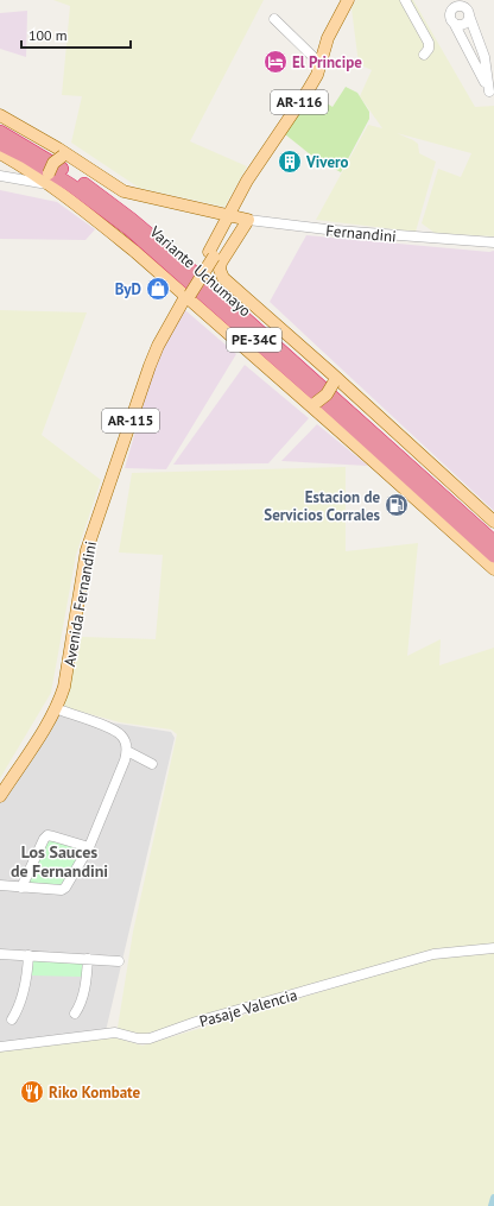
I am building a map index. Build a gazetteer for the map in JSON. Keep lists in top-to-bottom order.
{
  "streets": {
    "highway": ["Variante Uchumayo", "PE-34C"],
    "main road": ["AR-116", "AR-115", "Avenida Fernandini"],
    "street": ["Fernandini", "Pasaje Valencia"]
  },
  "crossings": [
    ["AR-116", "Fernandini"],
    ["AR-116", "Variante Uchumayo"],
    ["AR-116", "Avenida Fernandini"],
    ["Fernandini", "Variante Uchumayo"],
    ["Variante Uchumayo", "Avenida Fernandini"]
  ],
  "districts": ["Los Sauces de Fernandini"],
  "places": {
    "hotel": ["El Principe"],
    "building": ["Vivero"],
    "shop": ["ByD"],
    "fuel station": ["Estacion de Servicios Corrales"],
    "restaurant": ["Riko Kombate"]
  },
  "scale_bar": "100 m"
}
